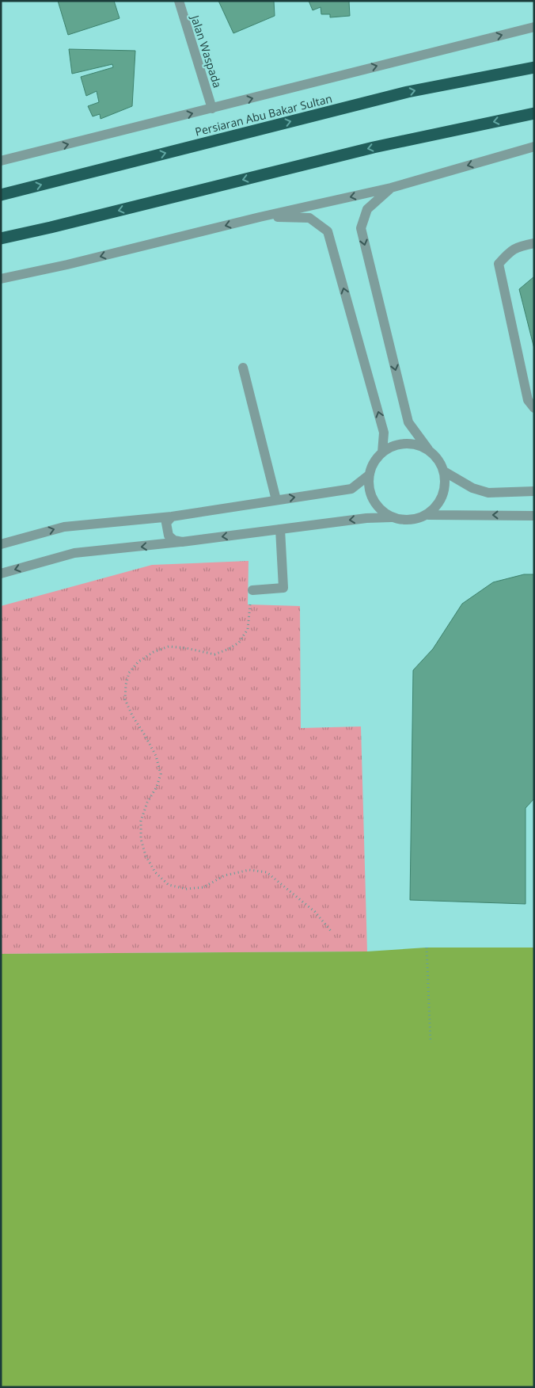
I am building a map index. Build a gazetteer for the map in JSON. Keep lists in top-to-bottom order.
{
  "streets": {
    "highway": ["Persiaran Abu Bakar Sultan"],
    "street": ["Jalan Waspada"]
  }
}
